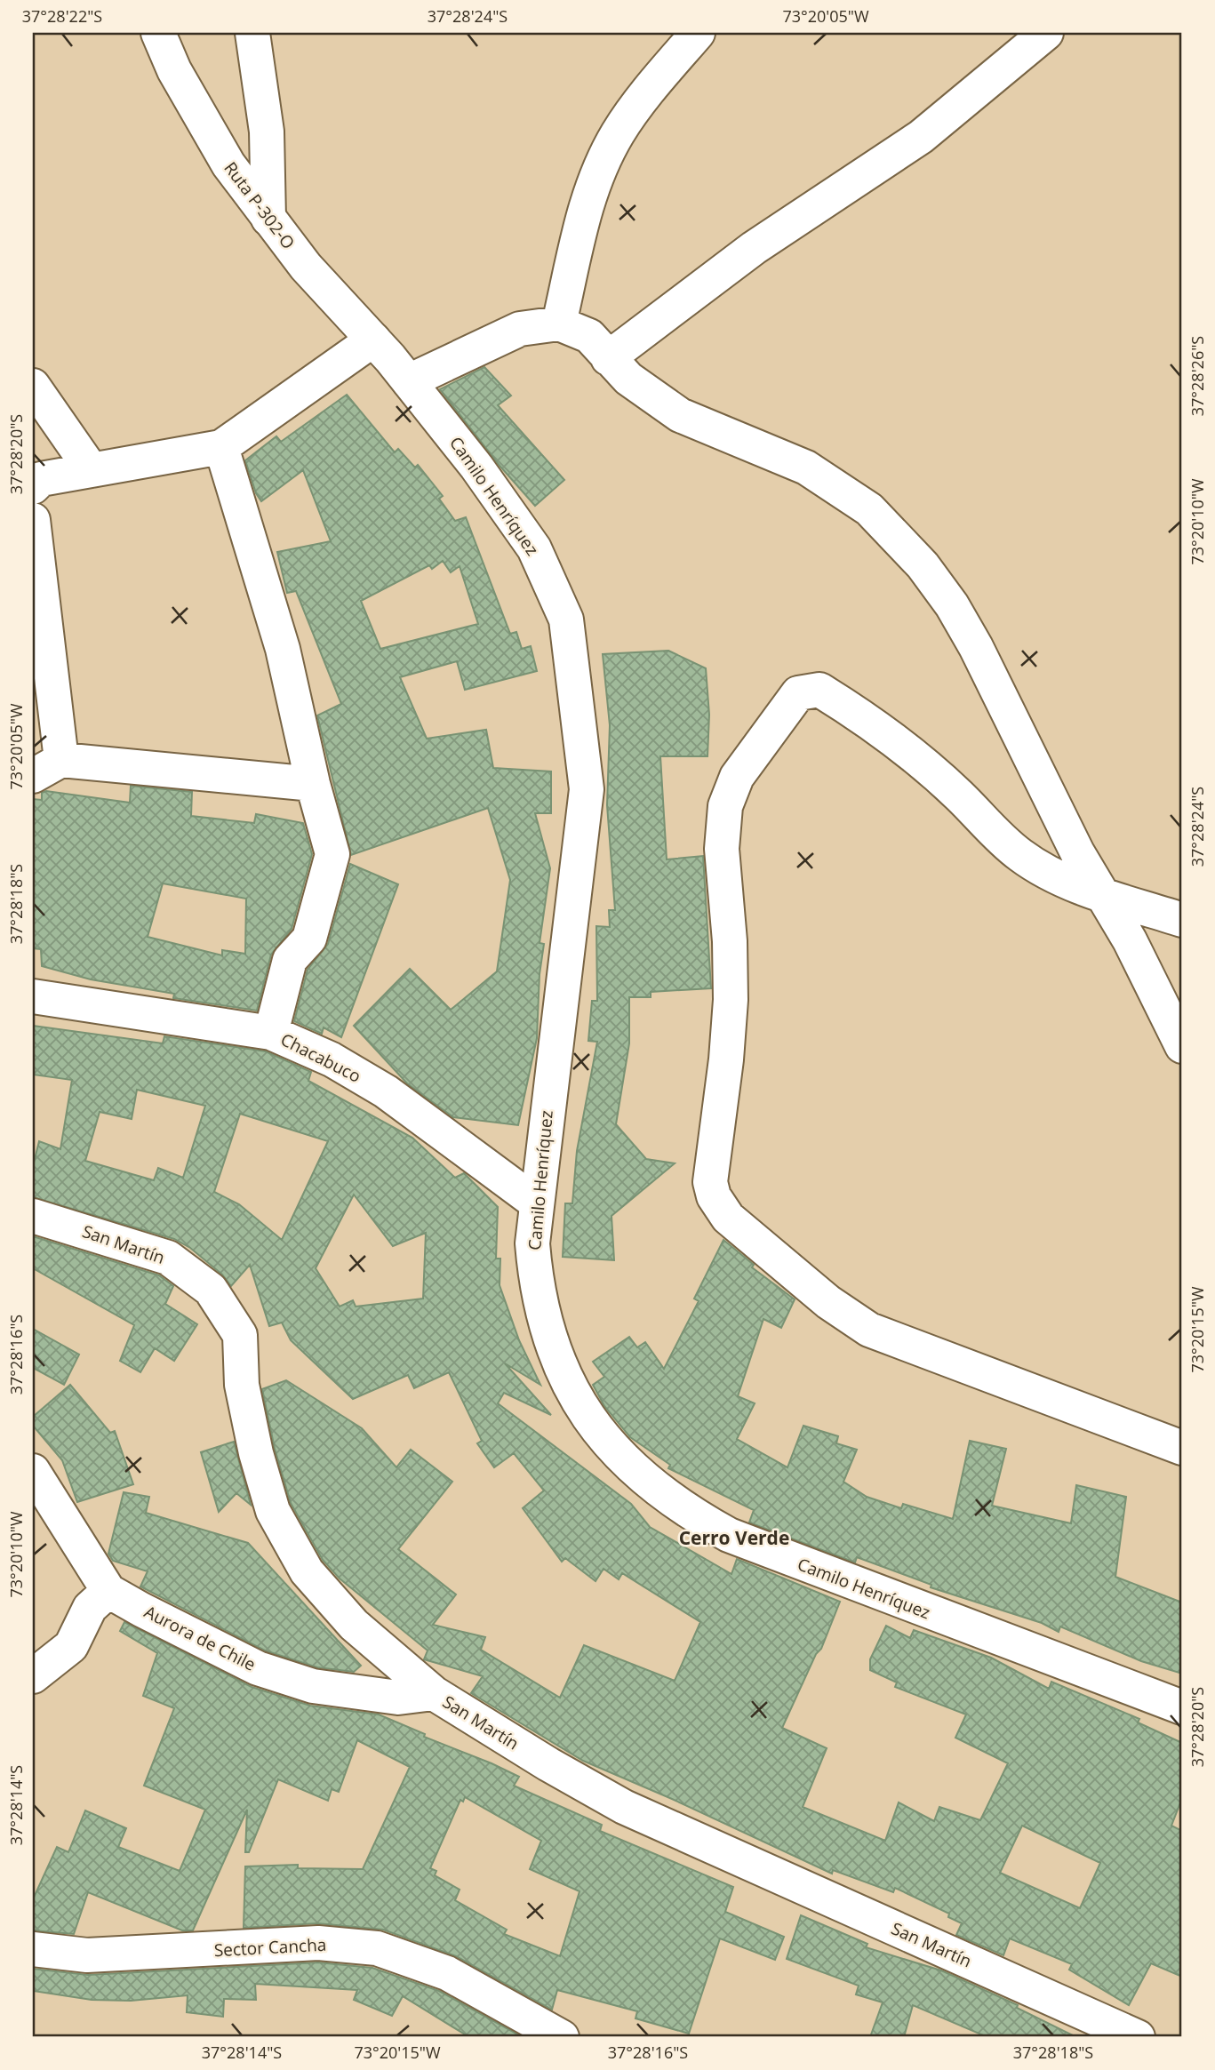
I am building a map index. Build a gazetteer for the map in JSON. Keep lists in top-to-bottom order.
{
  "streets": {
    "street": [
      "Ruta P-302-O",
      "Camilo Henríquez",
      "Chacabuco",
      "San Martín",
      "Aurora de Chile",
      "Sector Cancha"
    ]
  },
  "crossings": [
    ["Ruta P-302-O", "Camilo Henríquez"],
    ["Camilo Henríquez", "Chacabuco"],
    ["San Martín", "Aurora de Chile"]
  ],
  "districts": ["Cerro Verde"],
  "coordinates": [
    "37°28'22\"S",
    "37°28'24\"S",
    "73°20'05\"W",
    "37°28'26\"S",
    "37°28'20\"S",
    "73°20'10\"W",
    "37°28'18\"S",
    "73°20'15\"W",
    "37°28'16\"S",
    "37°28'14\"S"
  ]
}
